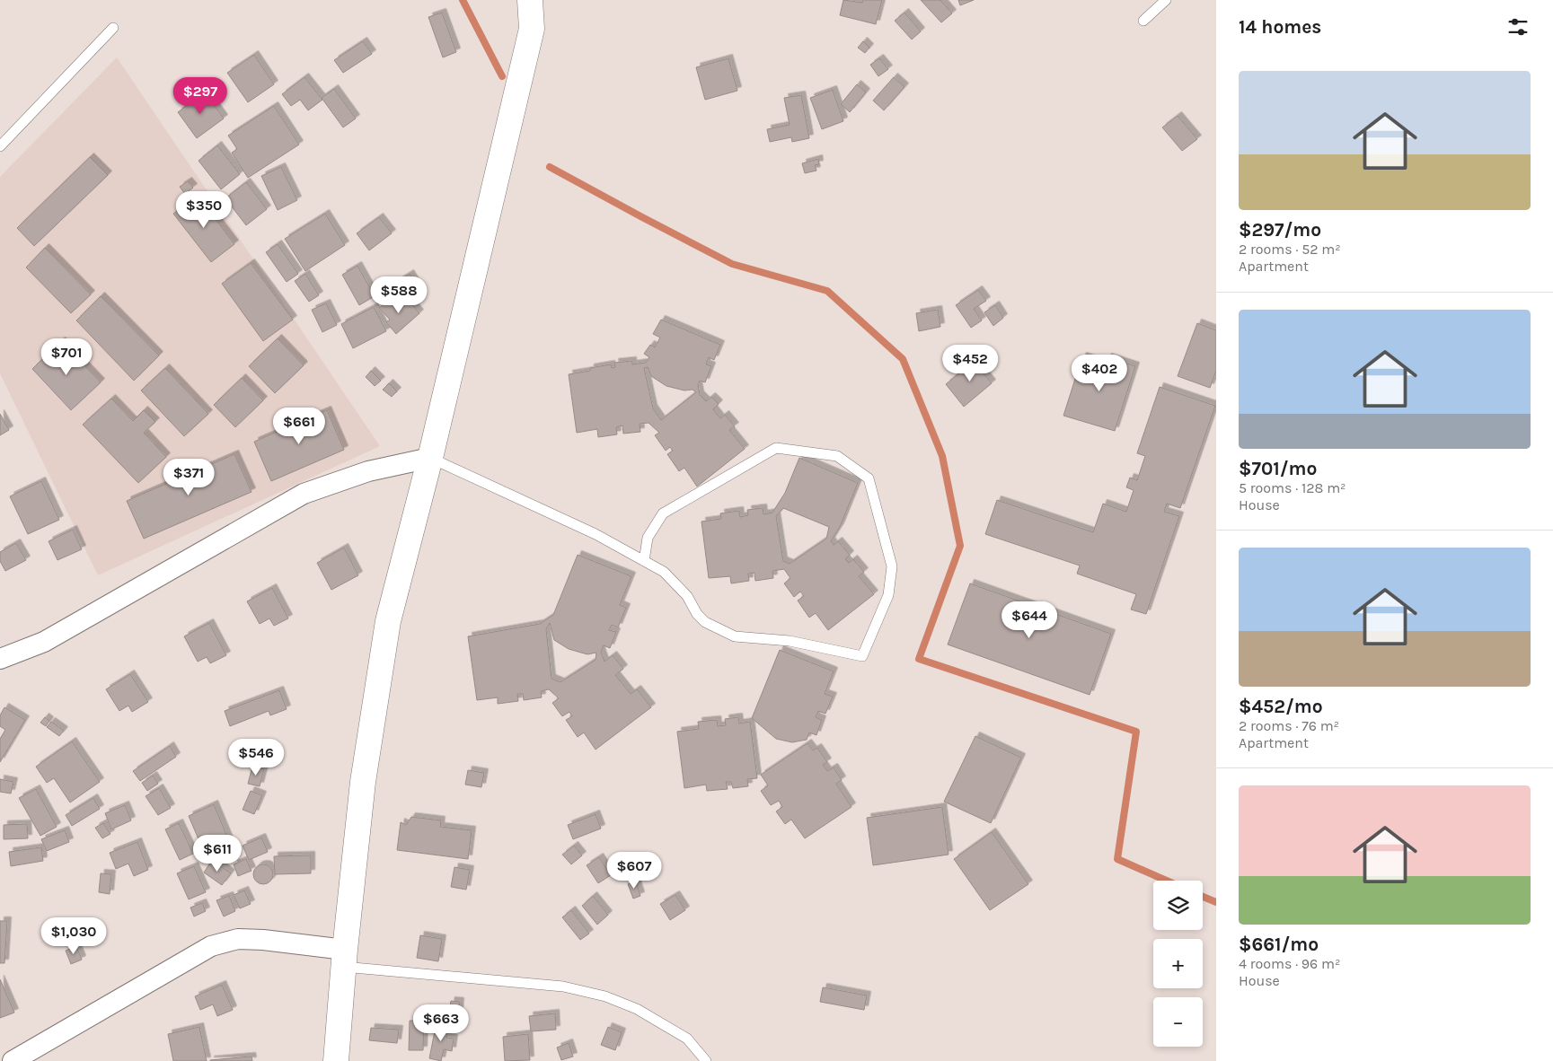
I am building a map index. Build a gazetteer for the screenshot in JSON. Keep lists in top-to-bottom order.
{
  "page": {
    "heading": "14 homes",
    "list": [
      {
        "name": "$297/mo",
        "note": "2 rooms · 52 m² · Apartment"
      },
      {
        "name": "$701/mo",
        "note": "5 rooms · 128 m² · House"
      },
      {
        "name": "$452/mo",
        "note": "2 rooms · 76 m² · Apartment"
      },
      {
        "name": "$661/mo",
        "note": "4 rooms · 96 m² · House"
      }
    ],
    "price": [
      "$297",
      "$350",
      "$588",
      "$701",
      "$452",
      "$402",
      "$661",
      "$371",
      "$644",
      "$546",
      "$611",
      "$607",
      "$1,030",
      "$663"
    ],
    "map_buttons": ["+", "−"]
  }
}
